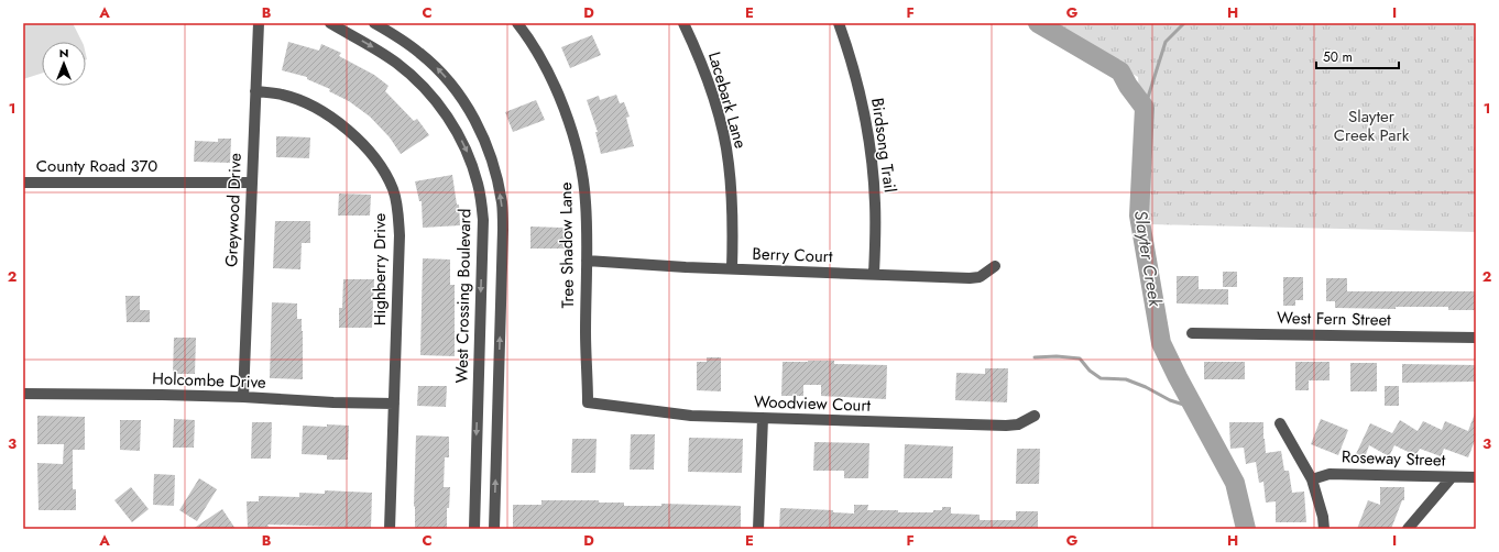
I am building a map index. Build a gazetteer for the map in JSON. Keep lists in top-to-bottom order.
{
  "streets": {
    "street": [
      "Lacebark Lane",
      "Birdsong Trail",
      "County Road 370",
      "Greywood Drive",
      "Tree Shadow Lane",
      "Berry Court",
      "Highberry Drive",
      "West Crossing Boulevard",
      "West Fern Street",
      "Holcombe Drive",
      "Woodview Court",
      "Roseway Street"
    ]
  },
  "crossings": [
    ["Lacebark Lane", "Berry Court"],
    ["Birdsong Trail", "Berry Court"],
    ["County Road 370", "Greywood Drive"],
    ["Greywood Drive", "Highberry Drive"],
    ["Greywood Drive", "Holcombe Drive"],
    ["Tree Shadow Lane", "Berry Court"],
    ["Tree Shadow Lane", "Woodview Court"],
    ["Highberry Drive", "Holcombe Drive"]
  ],
  "water": ["Slayter Creek"],
  "parks": ["Slayter Creek Park"],
  "scale_bar": "50 m",
  "north": "top",
  "grid": {
    "columns": [
      "A",
      "B",
      "C",
      "D",
      "E",
      "F",
      "G",
      "H",
      "I"
    ],
    "rows": ["1", "2", "3"]
  }
}
